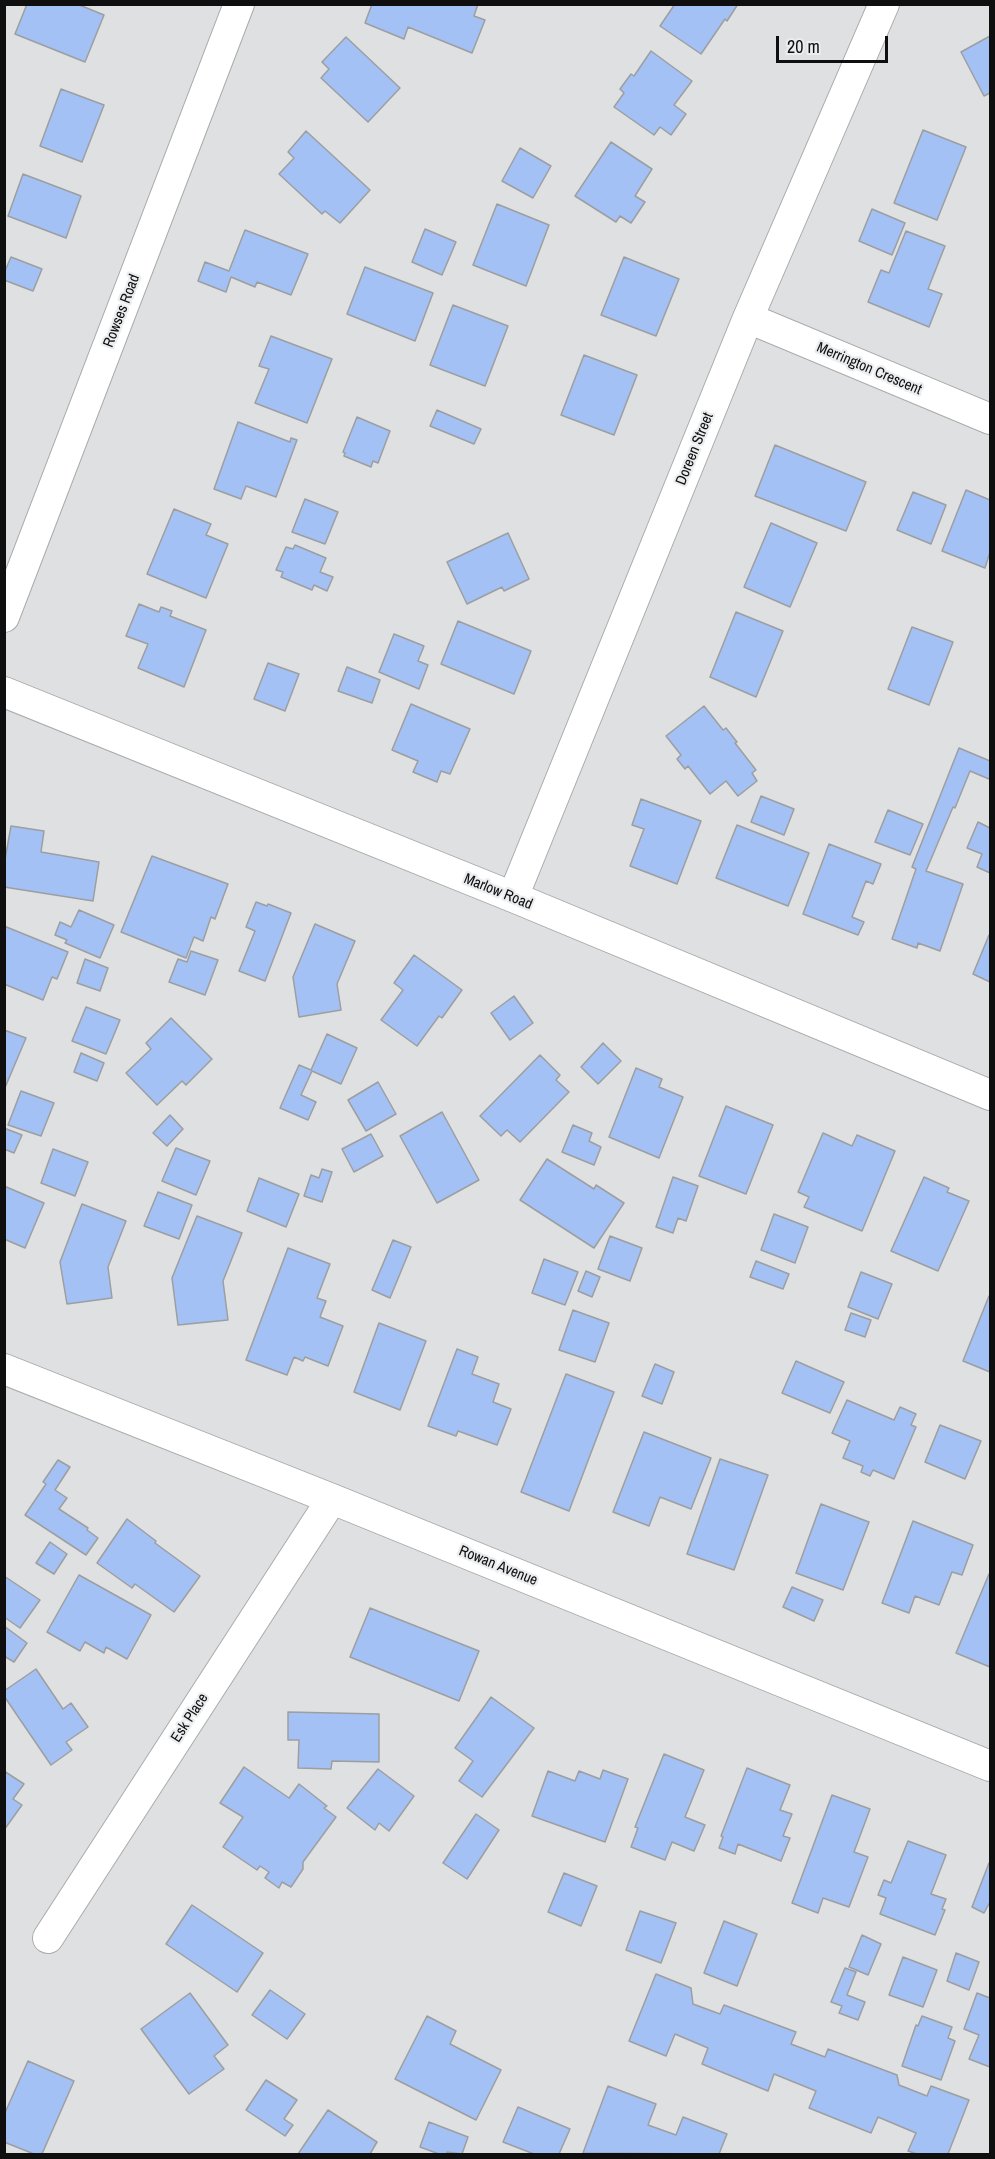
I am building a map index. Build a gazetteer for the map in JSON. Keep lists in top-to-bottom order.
{
  "streets": {
    "street": [
      "Rowses Road",
      "Merrington Crescent",
      "Doreen Street",
      "Marlow Road",
      "Rowan Avenue",
      "Esk Place"
    ]
  },
  "crossings": [
    ["Merrington Crescent", "Doreen Street"],
    ["Doreen Street", "Marlow Road"],
    ["Rowan Avenue", "Esk Place"]
  ],
  "scale_bar": "20 m"
}
